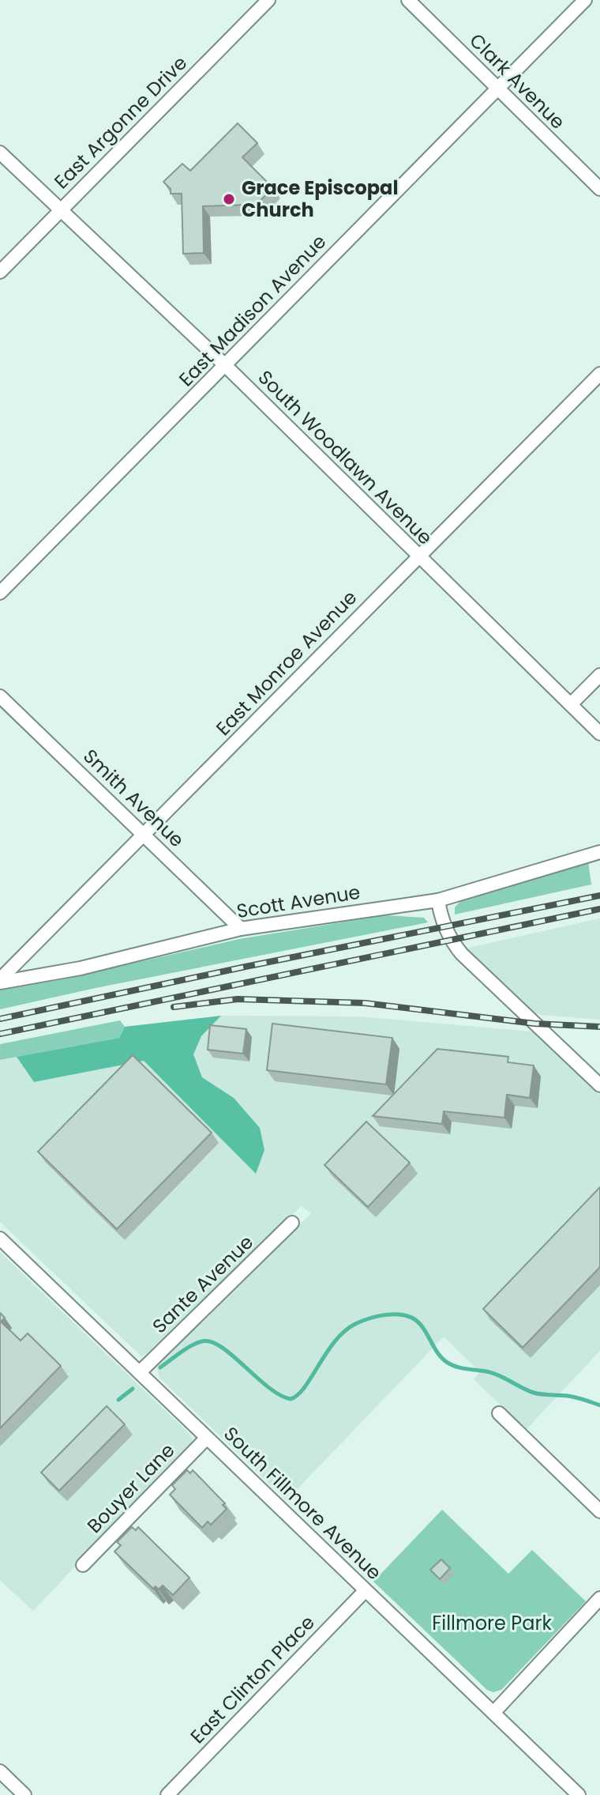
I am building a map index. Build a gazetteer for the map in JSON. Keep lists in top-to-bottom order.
{
  "streets": {
    "street": [
      "Clark Avenue",
      "East Argonne Drive",
      "East Madison Avenue",
      "South Woodlawn Avenue",
      "East Monroe Avenue",
      "Smith Avenue",
      "Scott Avenue",
      "Sante Avenue",
      "Bouyer Lane",
      "South Fillmore Avenue",
      "East Clinton Place"
    ]
  },
  "crossings": [
    ["Clark Avenue", "East Madison Avenue"],
    ["East Argonne Drive", "South Woodlawn Avenue"],
    ["East Madison Avenue", "South Woodlawn Avenue"],
    ["South Woodlawn Avenue", "East Monroe Avenue"],
    ["East Monroe Avenue", "Smith Avenue"],
    ["East Monroe Avenue", "Scott Avenue"],
    ["Smith Avenue", "Scott Avenue"],
    ["Sante Avenue", "South Fillmore Avenue"],
    ["Bouyer Lane", "South Fillmore Avenue"],
    ["South Fillmore Avenue", "East Clinton Place"]
  ],
  "parks": ["Fillmore Park"],
  "places": ["Grace Episcopal Church"]
}
